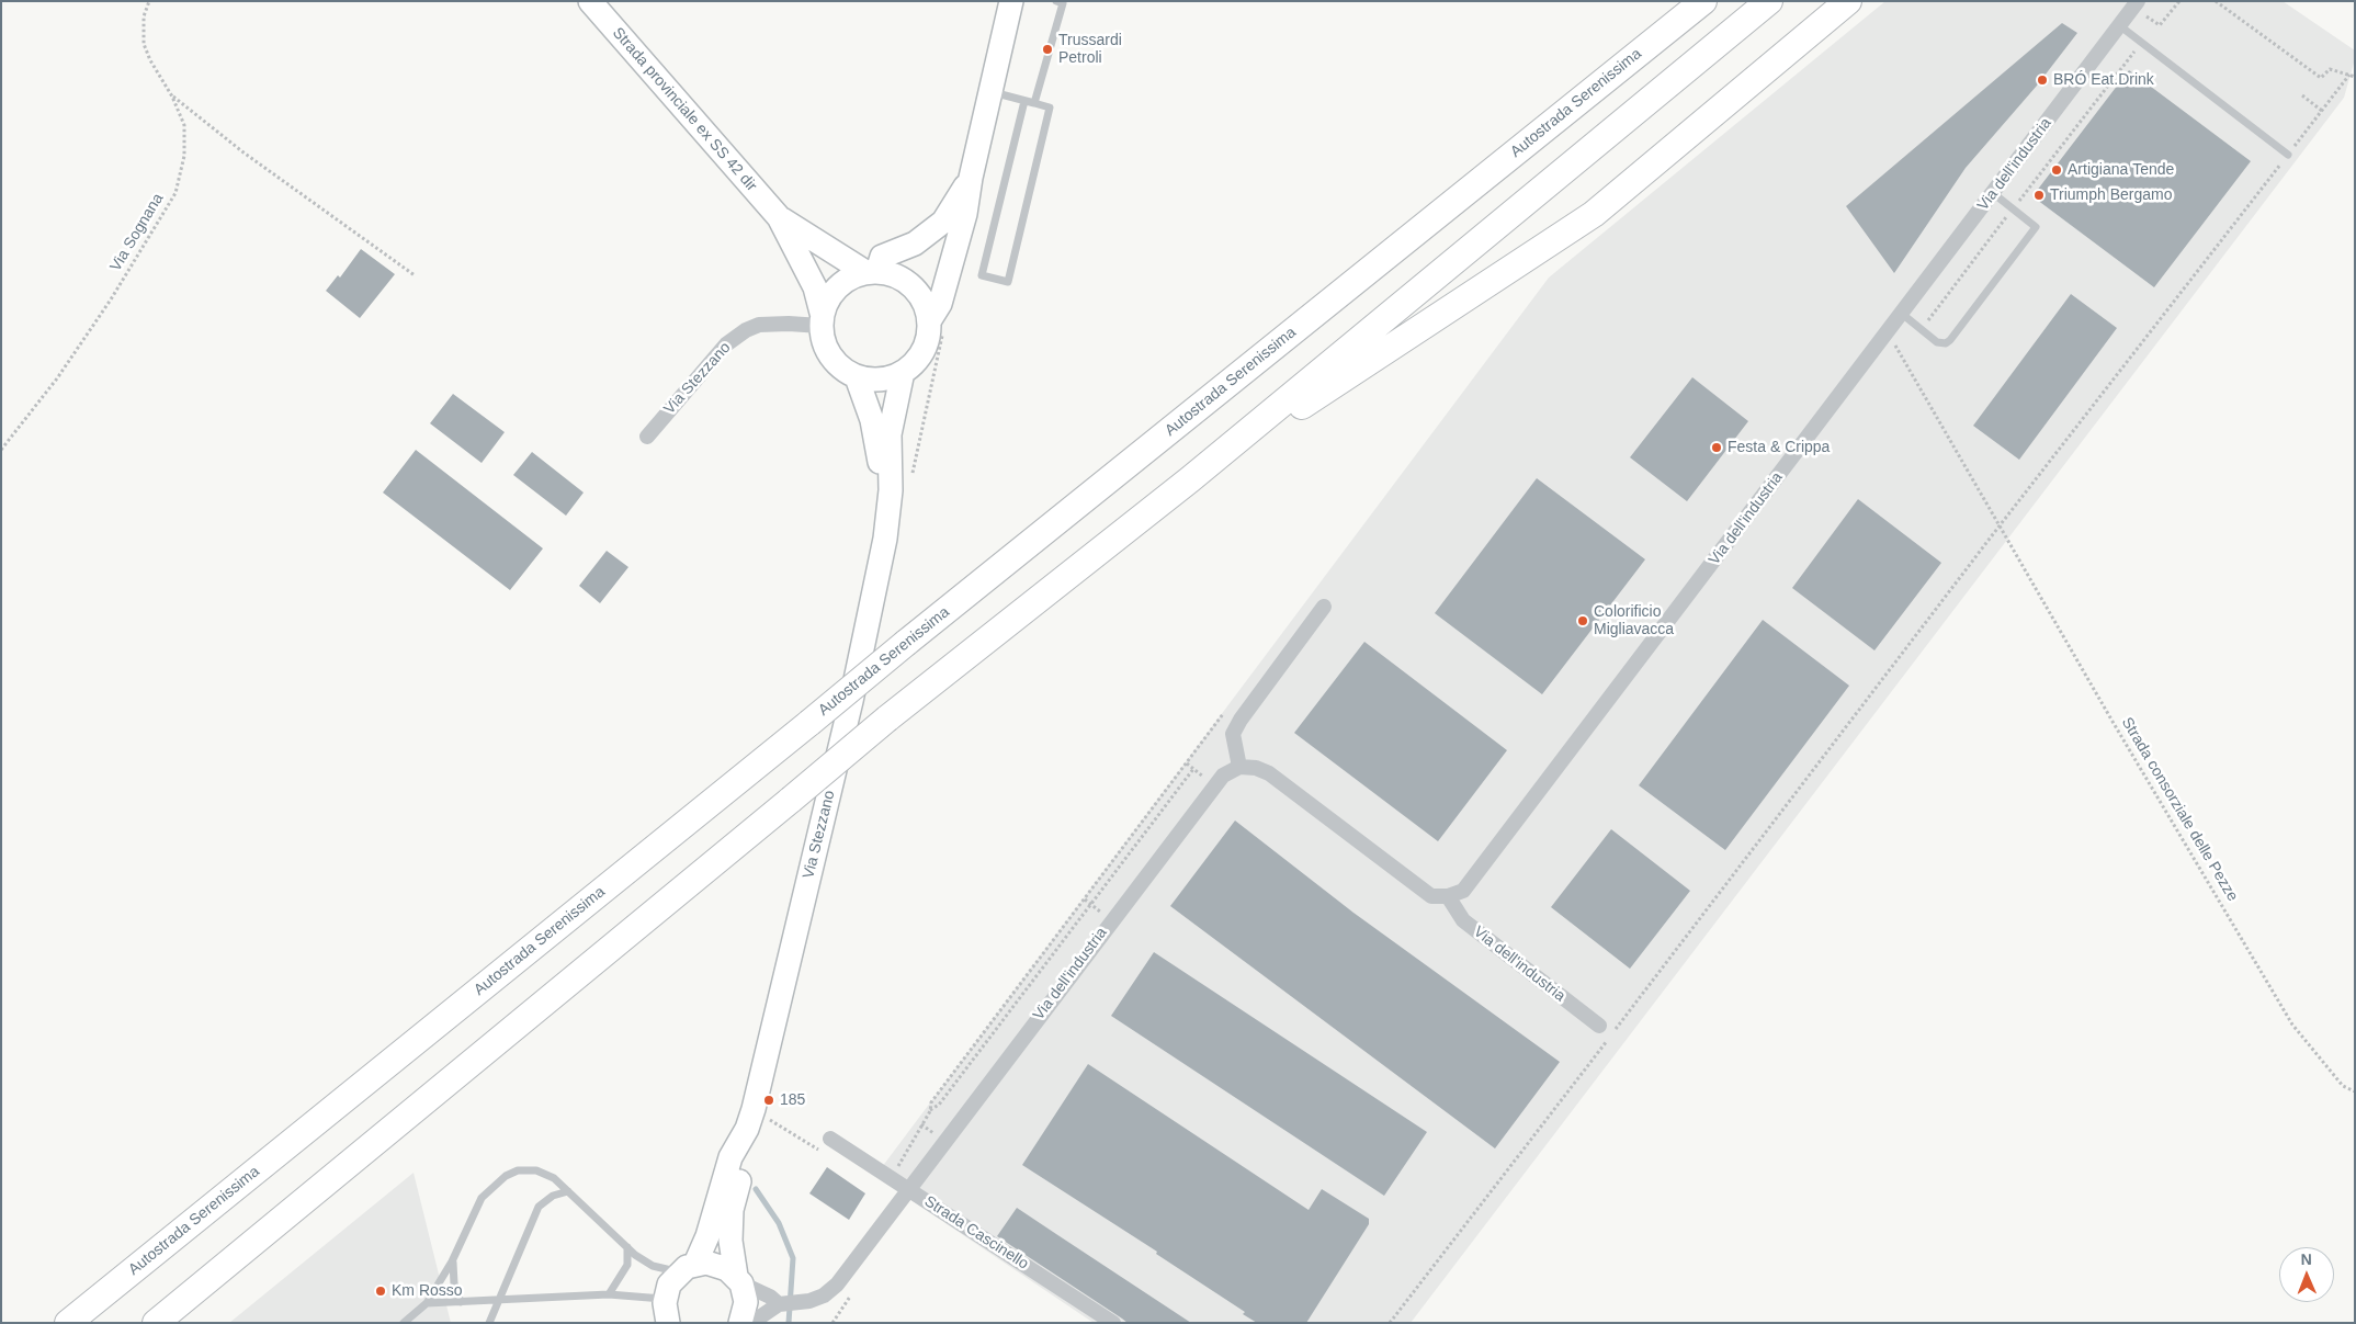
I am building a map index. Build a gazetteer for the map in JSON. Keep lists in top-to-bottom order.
{
  "streets": {
    "highway": ["Autostrada Serenissima"],
    "main road": ["Strada provinciale ex SS 42 dir", "Via Stezzano"],
    "street": ["Via dell'industria", "Strada Cascinello"],
    "path": ["Via Sognana", "Strada consorziale delle Pezze"]
  },
  "crossings": [
    ["Strada provinciale ex SS 42 dir", "Via Stezzano"],
    ["Via dell'industria", "Strada consorziale delle Pezze"],
    ["Via dell'industria", "Strada Cascinello"]
  ],
  "places": [
    "Trussardi Petroli",
    "BRÓ Eat.Drink",
    "Artigiana Tende",
    "Triumph Bergamo",
    "Festa & Crippa",
    "Colorificio Migliavacca",
    "185",
    "Km Rosso"
  ],
  "north": "top"
}
